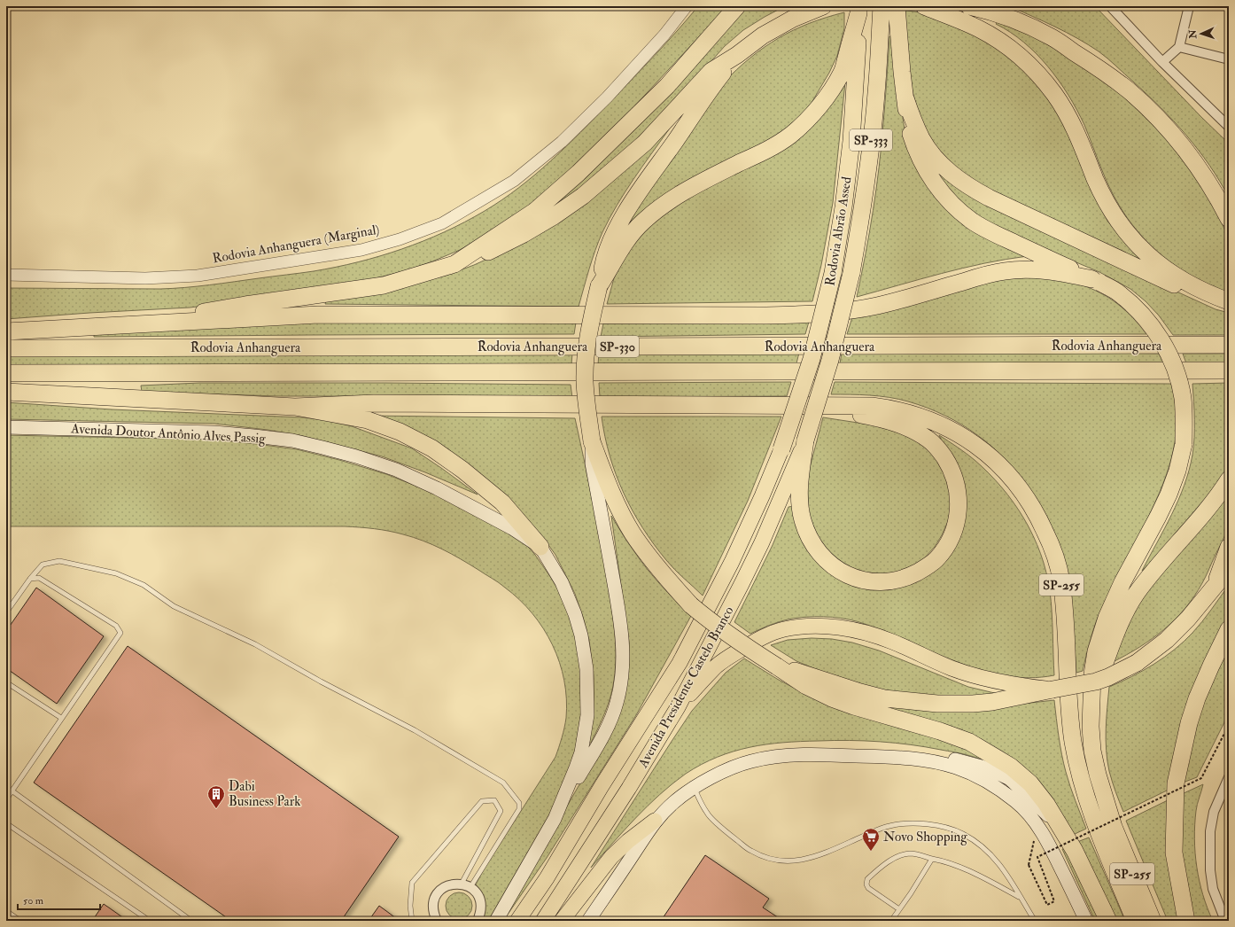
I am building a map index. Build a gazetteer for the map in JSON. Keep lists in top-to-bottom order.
{
  "streets": {
    "highway": [
      "SP-333",
      "Rodovia Abrão Assed",
      "Rodovia Anhanguera",
      "SP-330",
      "SP-255"
    ],
    "main road": ["Avenida Doutor Antônio Alves Passig", "Avenida Presidente Castelo Branco"],
    "street": ["Rodovia Anhanguera (Marginal)"]
  },
  "crossings": [
    ["Rodovia Abrão Assed", "SP-255"],
    ["Rodovia Abrão Assed", "Avenida Presidente Castelo Branco"]
  ],
  "places": {
    "building": ["Dabi Business Park"],
    "supermarket": ["Novo Shopping"]
  },
  "scale_bar": "50 m",
  "north": "left"
}
